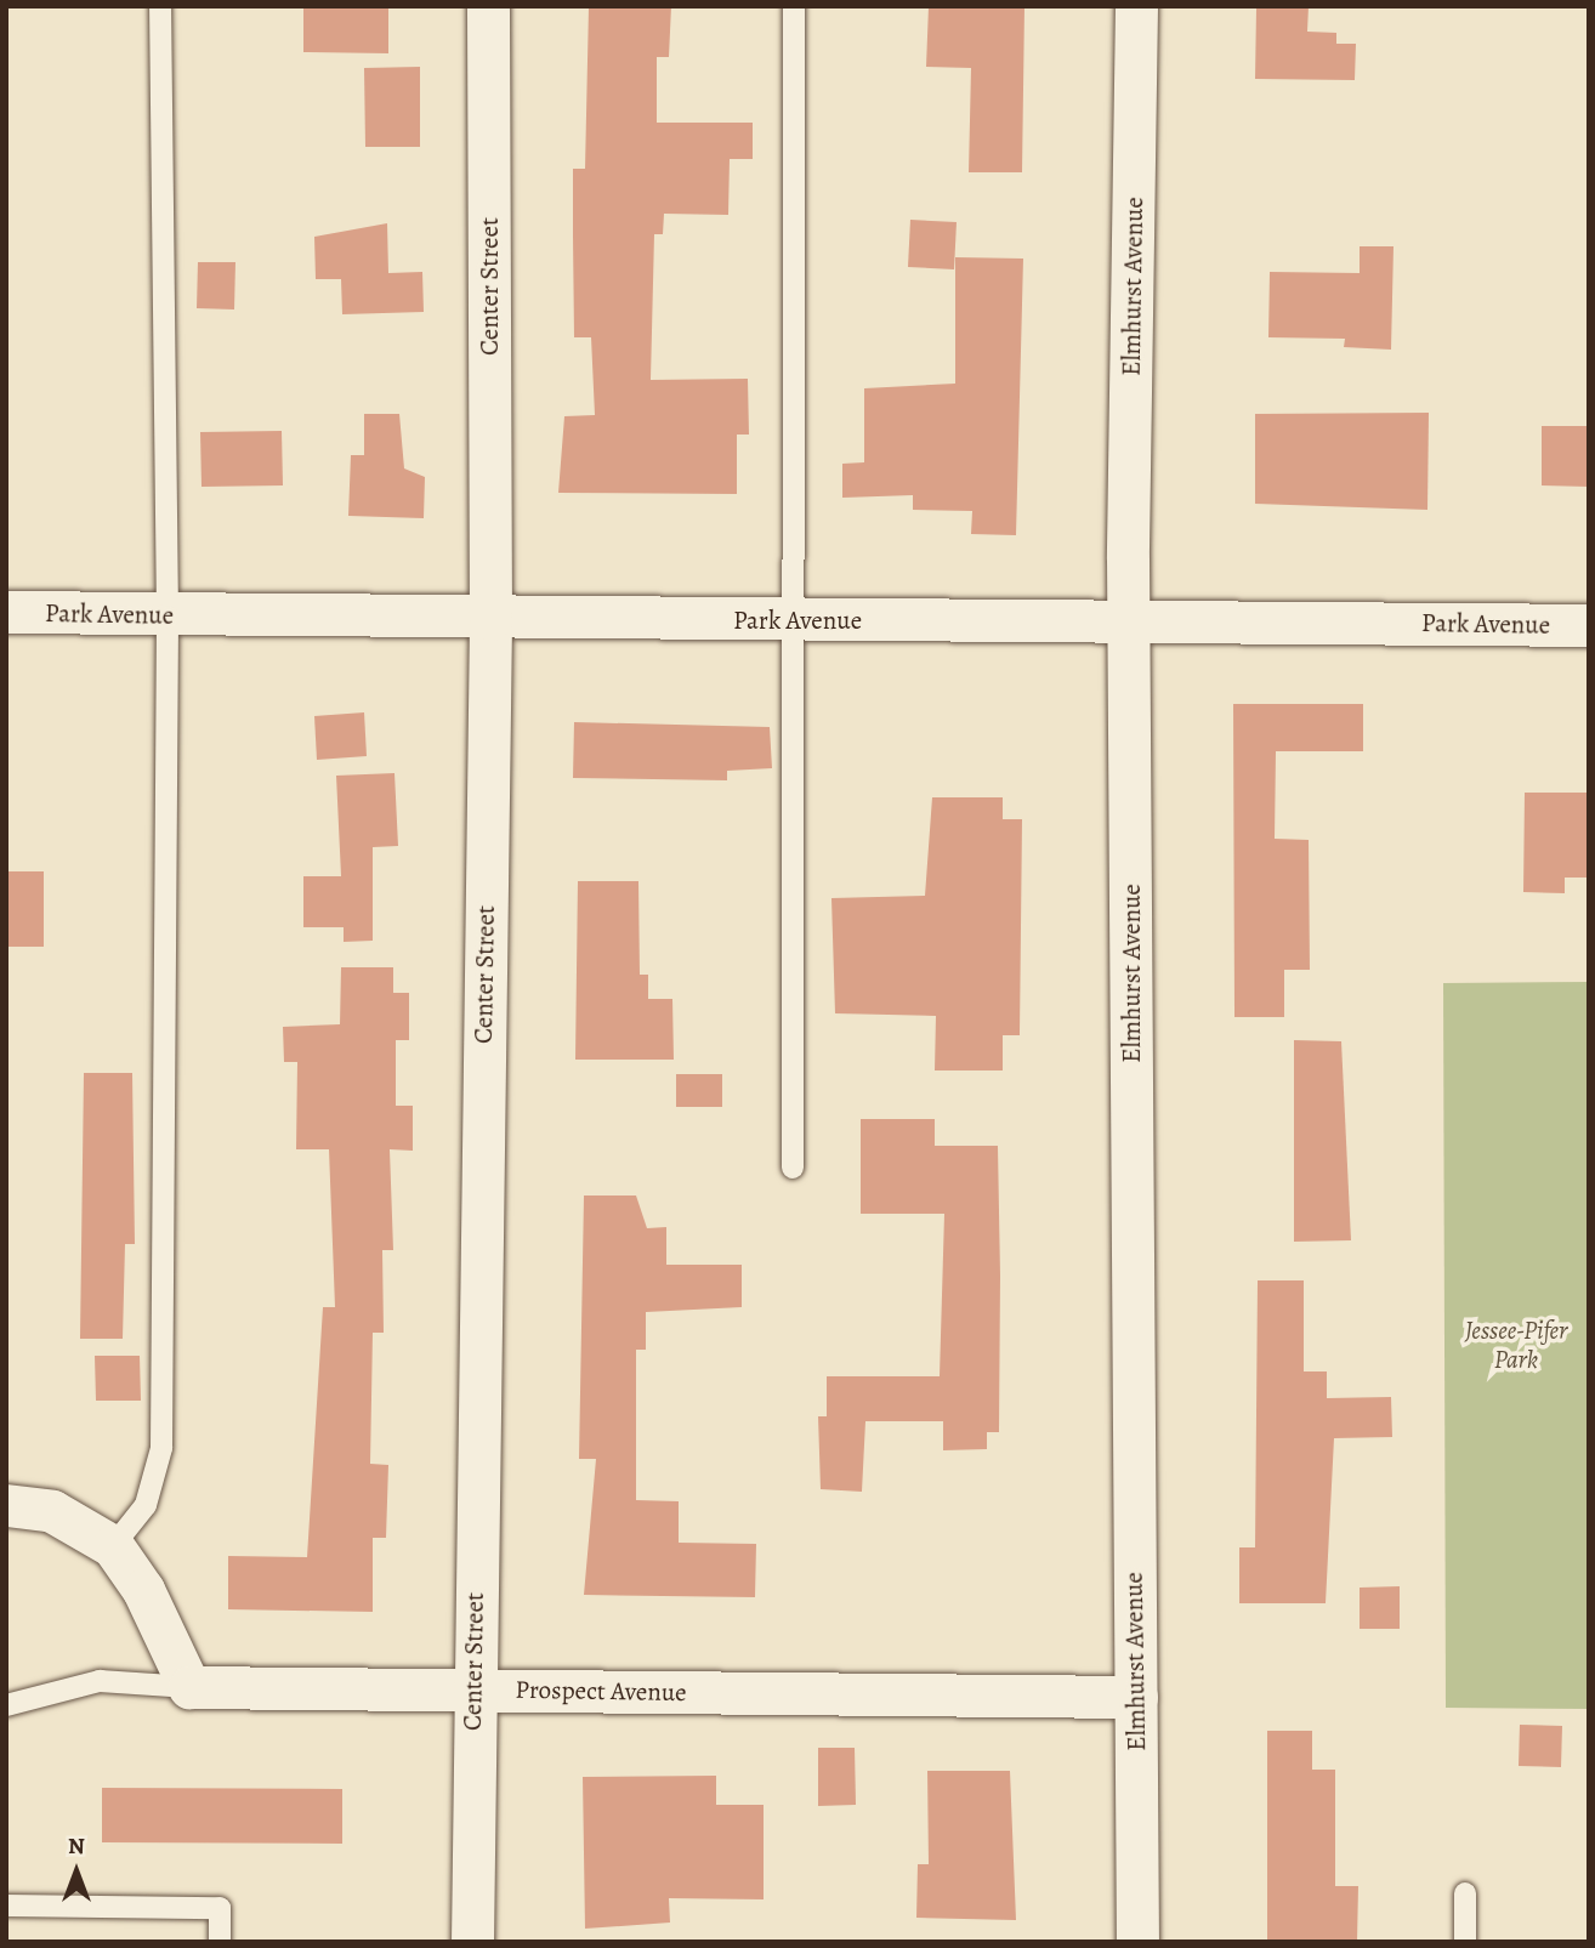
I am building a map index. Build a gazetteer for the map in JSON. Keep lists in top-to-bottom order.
{
  "streets": {
    "street": [
      "Center Street",
      "Elmhurst Avenue",
      "Park Avenue",
      "Prospect Avenue"
    ]
  },
  "crossings": [
    ["Center Street", "Park Avenue"],
    ["Center Street", "Prospect Avenue"],
    ["Elmhurst Avenue", "Park Avenue"],
    ["Elmhurst Avenue", "Prospect Avenue"]
  ],
  "parks": ["Jessee-Pifer Park"],
  "north": "top"
}
